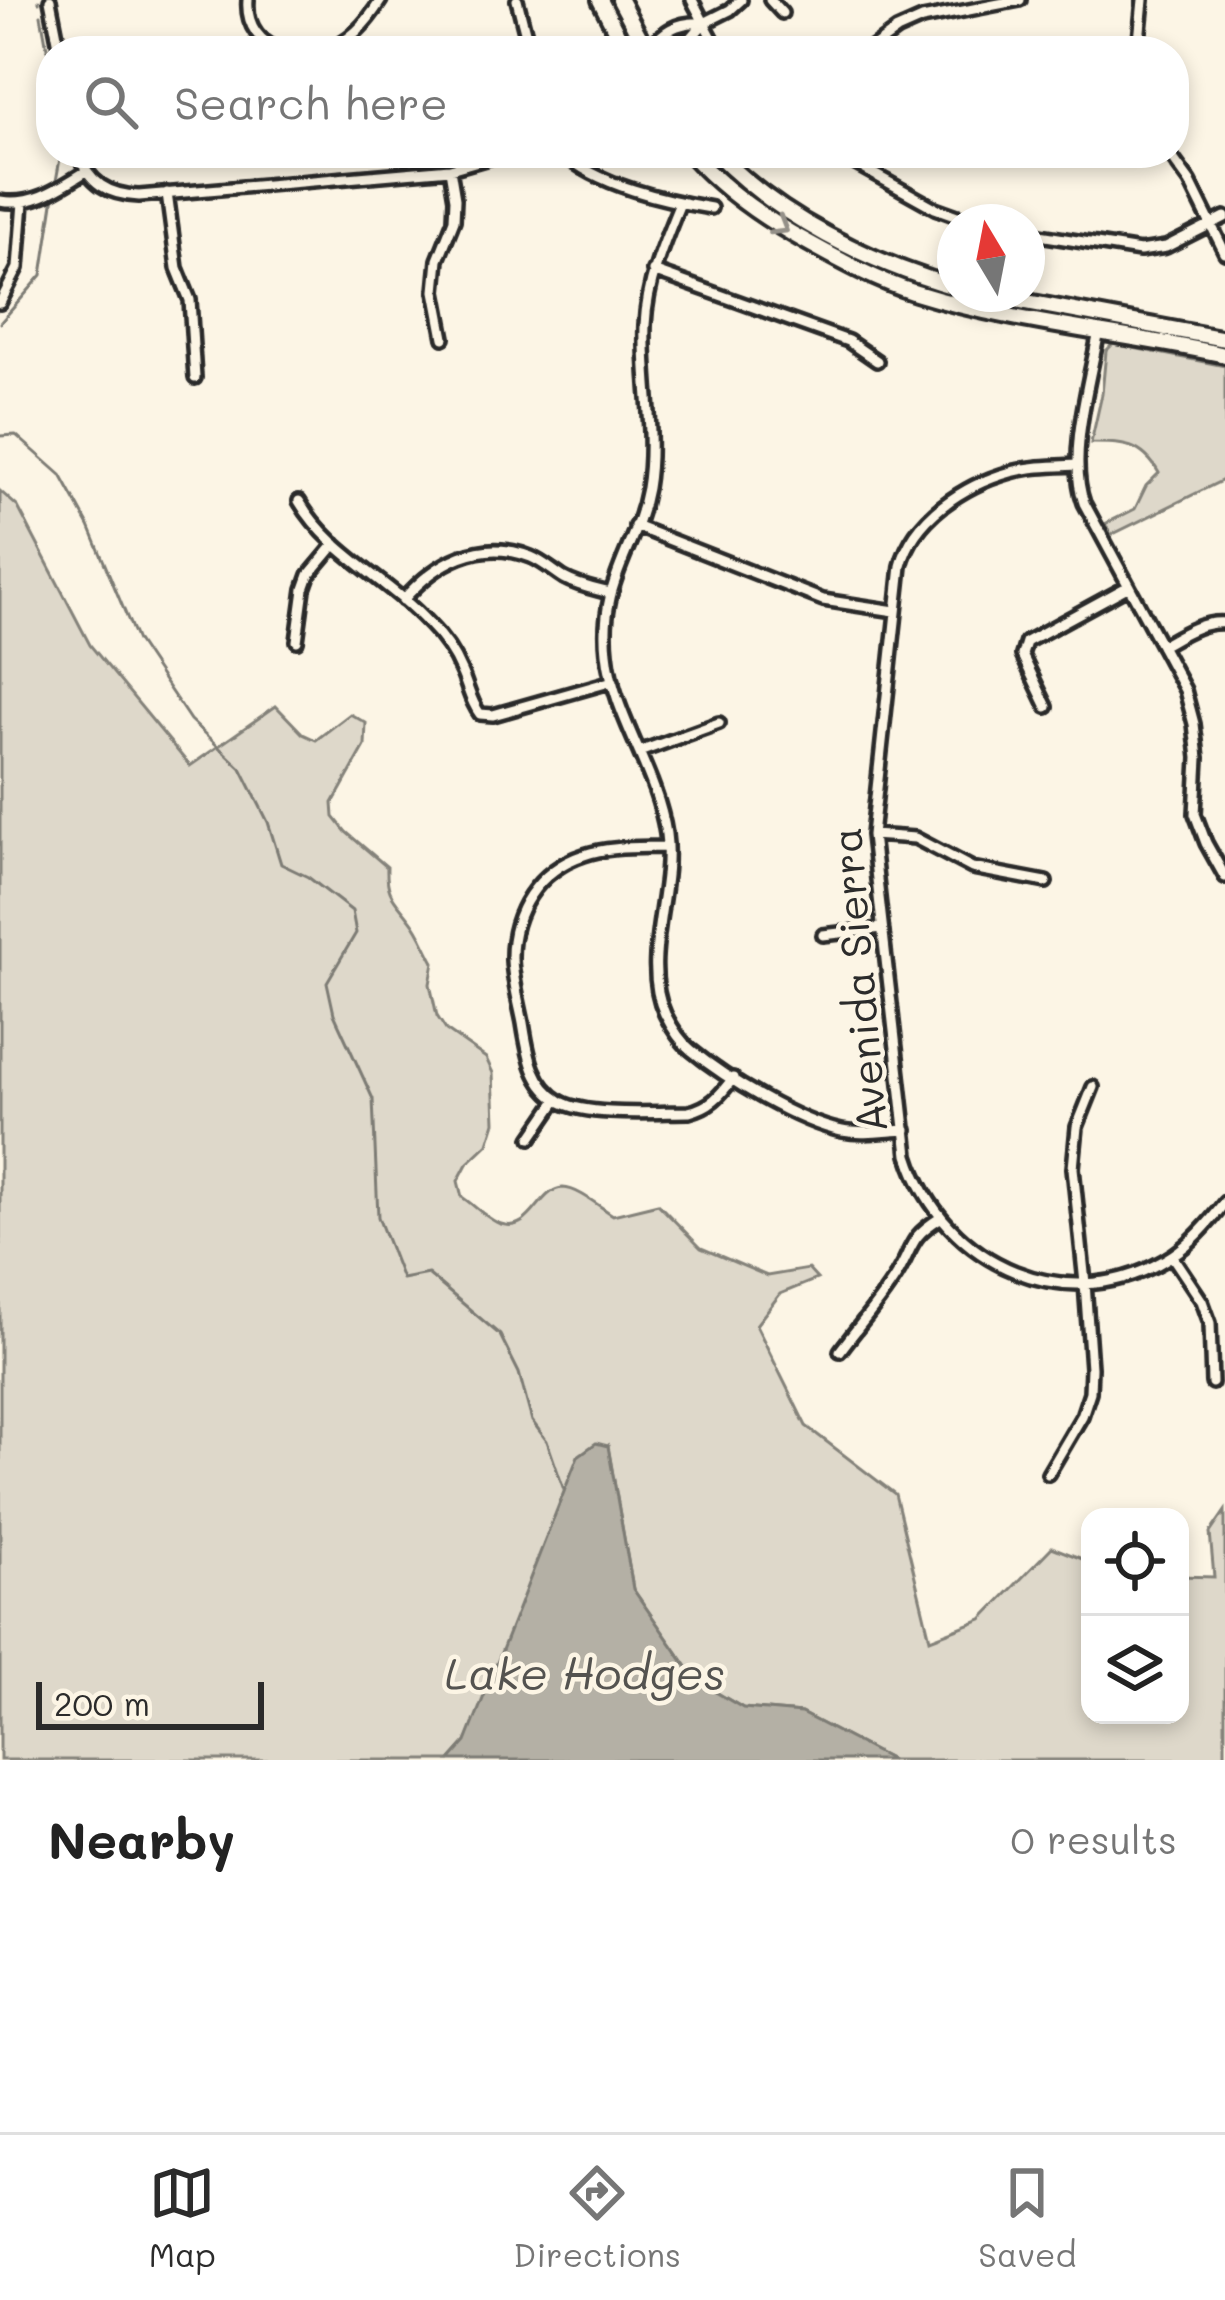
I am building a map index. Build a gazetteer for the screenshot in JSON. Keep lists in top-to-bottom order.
{
  "streets": {
    "street": ["Avenida Sierra"]
  },
  "water": ["Lake Hodges"],
  "scale_bar": "200 m",
  "north": "top",
  "page": {
    "search": "Search here",
    "scale": "200 m",
    "heading": ["Nearby", "0 results"],
    "nav": ["Map", "Directions", "Saved"]
  }
}
